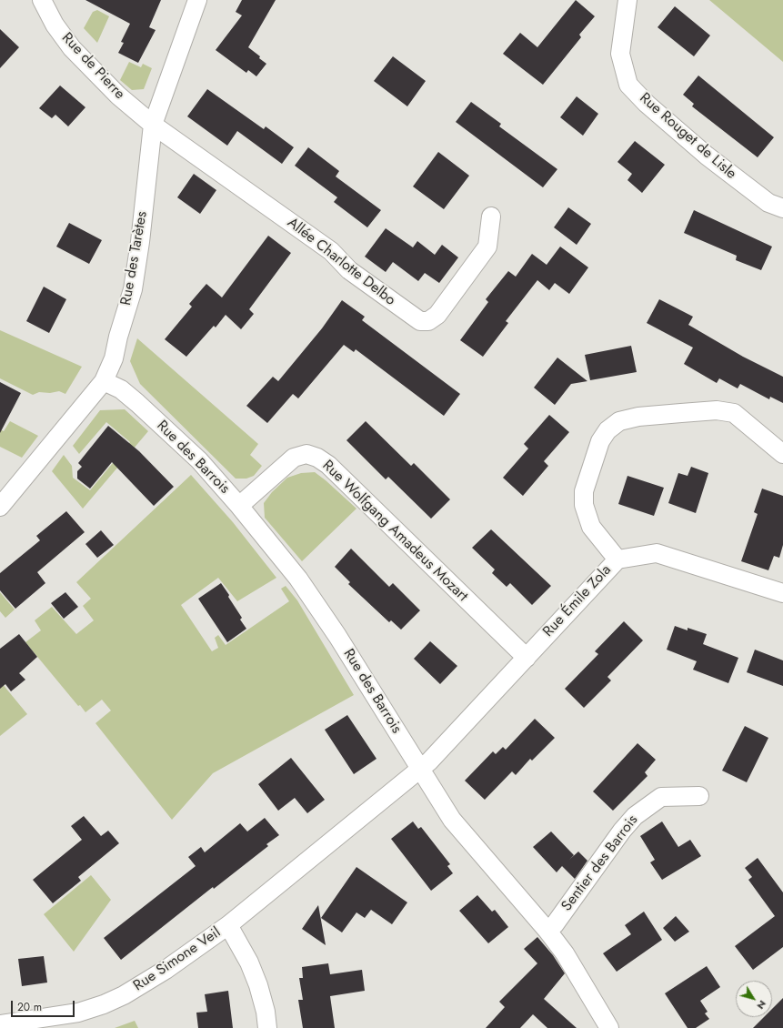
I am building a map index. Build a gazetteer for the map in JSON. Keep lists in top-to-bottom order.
{
  "streets": {
    "street": [
      "Rue de Pierre",
      "Rue Rouget de Lisle",
      "Rue des Tarètes",
      "Allée Charlotte Delbo",
      "Rue des Barrois",
      "Rue Wolfgang Amadeus Mozart",
      "Rue Émile Zola",
      "Sentier des Barrois",
      "Rue Simone Veil"
    ]
  },
  "crossings": [
    ["Rue de Pierre", "Rue des Tarètes"],
    ["Rue de Pierre", "Allée Charlotte Delbo"],
    ["Rue des Tarètes", "Allée Charlotte Delbo"],
    ["Rue des Tarètes", "Rue des Barrois"],
    ["Rue des Barrois", "Rue Wolfgang Amadeus Mozart"],
    ["Rue des Barrois", "Rue Émile Zola"],
    ["Rue des Barrois", "Sentier des Barrois"],
    ["Rue des Barrois", "Rue Simone Veil"],
    ["Rue Wolfgang Amadeus Mozart", "Rue Émile Zola"],
    ["Rue Émile Zola", "Rue Simone Veil"]
  ],
  "scale_bar": "20 m",
  "north": "bottom right"
}
